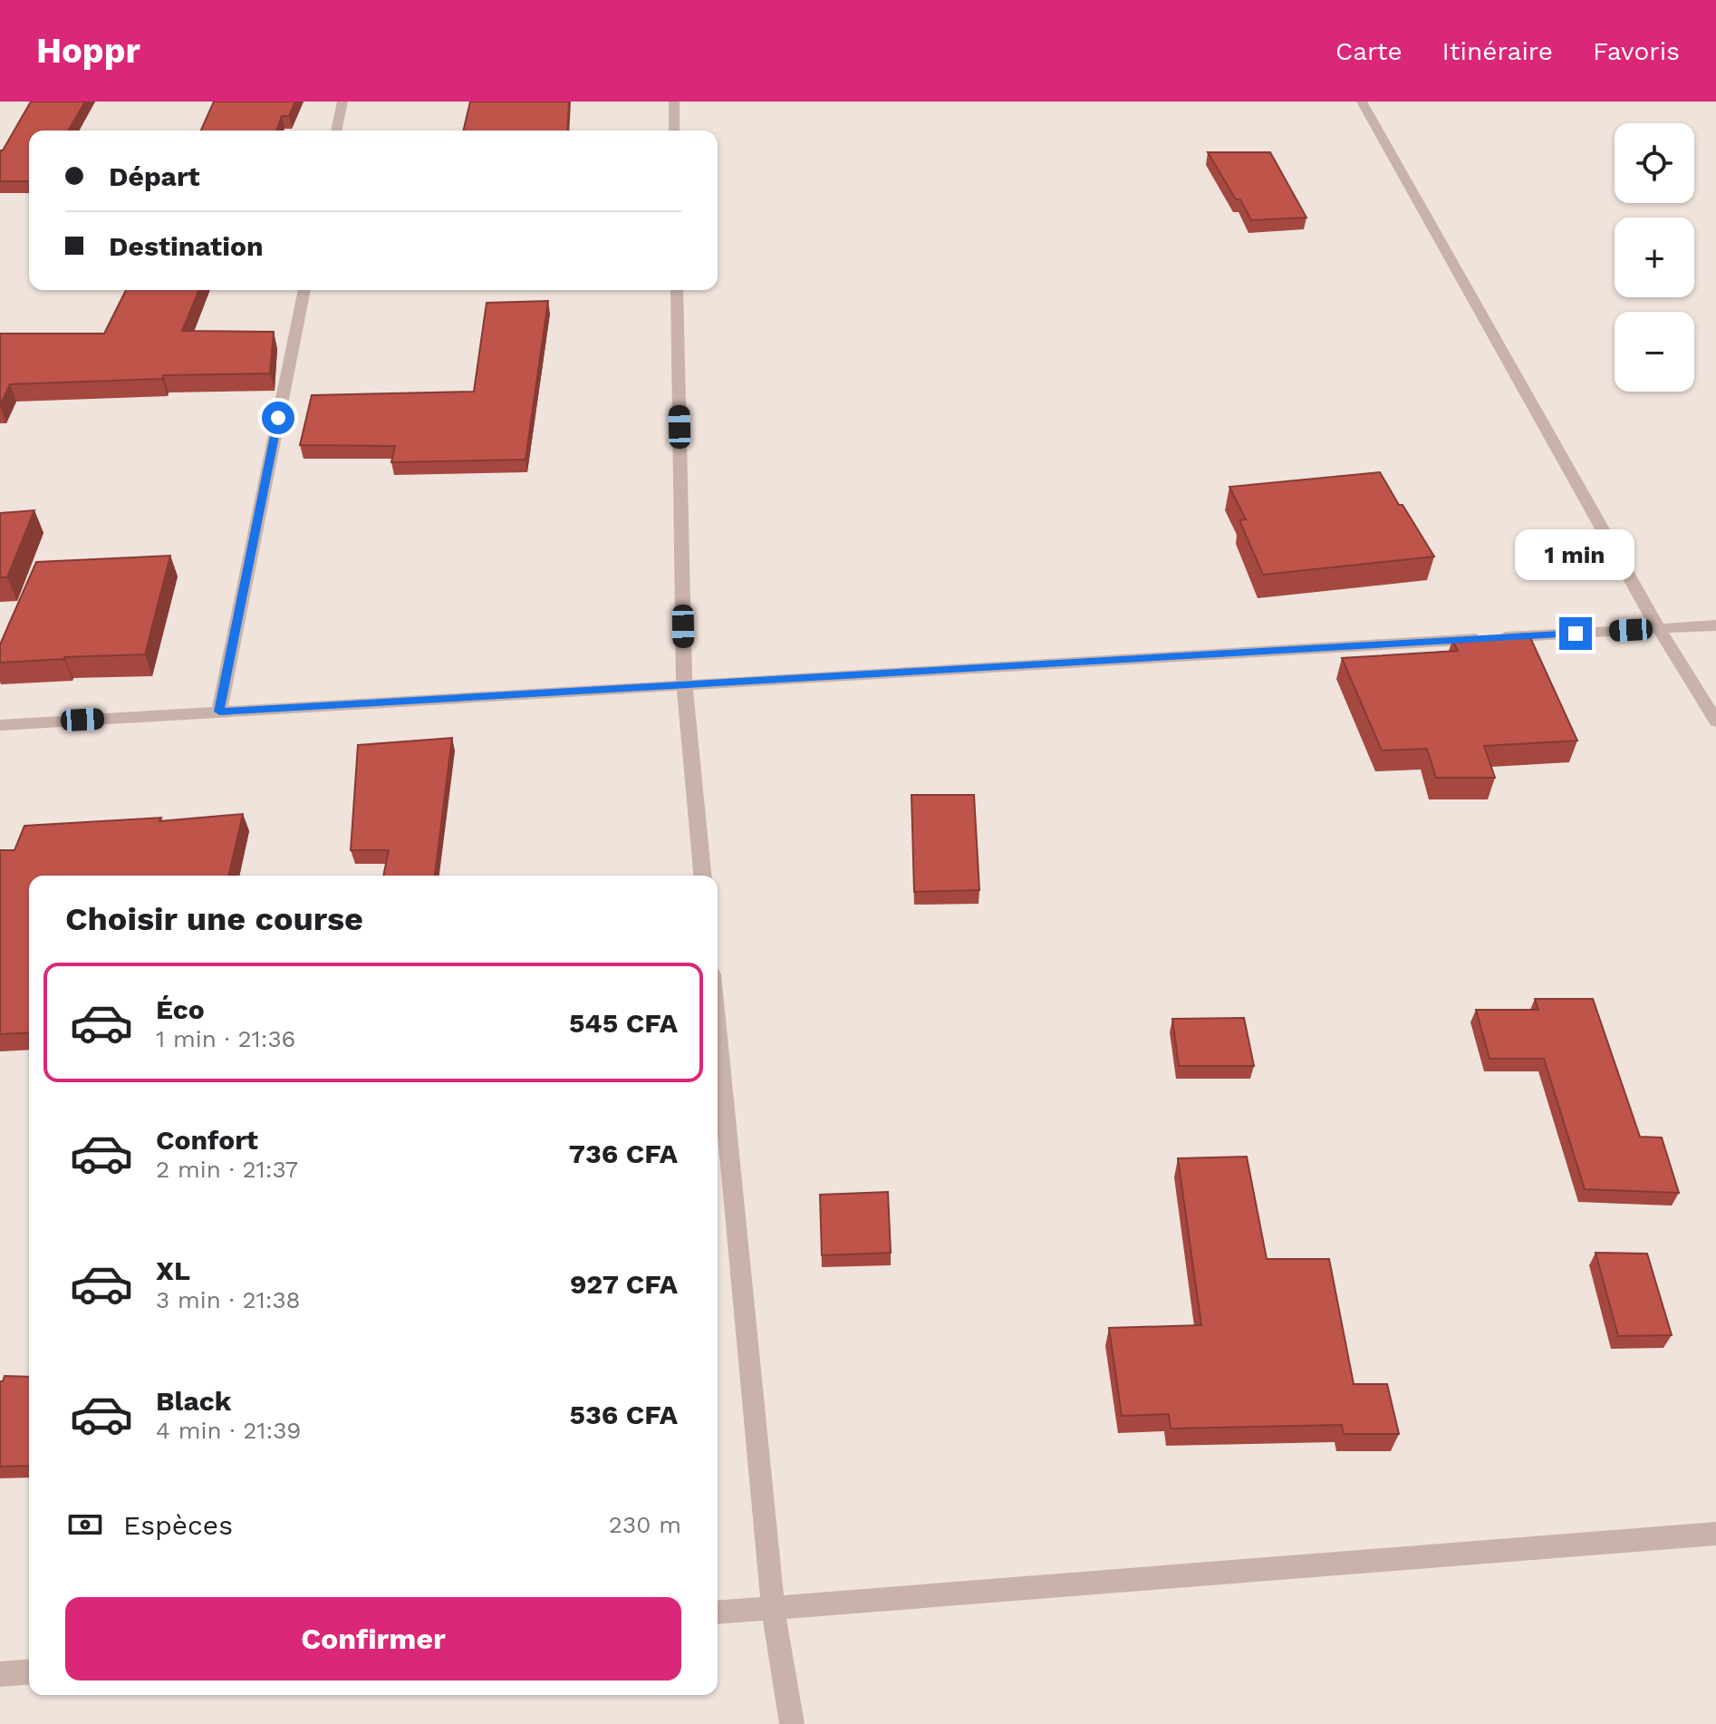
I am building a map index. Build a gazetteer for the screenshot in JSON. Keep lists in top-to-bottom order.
{
  "page": {
    "header": "Hoppr",
    "nav": ["Carte", "Itinéraire", "Favoris"],
    "map_buttons": ["+", "−"],
    "banner": ["Départ", "Destination"],
    "bubble": "1 min",
    "heading": "Choisir une course",
    "list": [
      {
        "name": "Éco",
        "note": "1 min · 21:36",
        "value": "545 CFA"
      },
      {
        "name": "Confort",
        "note": "2 min · 21:37",
        "value": "736 CFA"
      },
      {
        "name": "XL",
        "note": "3 min · 21:38",
        "value": "927 CFA"
      },
      {
        "name": "Black",
        "note": "4 min · 21:39",
        "value": "536 CFA"
      }
    ],
    "pay": ["Espèces", "230 m"],
    "buttons": "Confirmer"
  }
}
